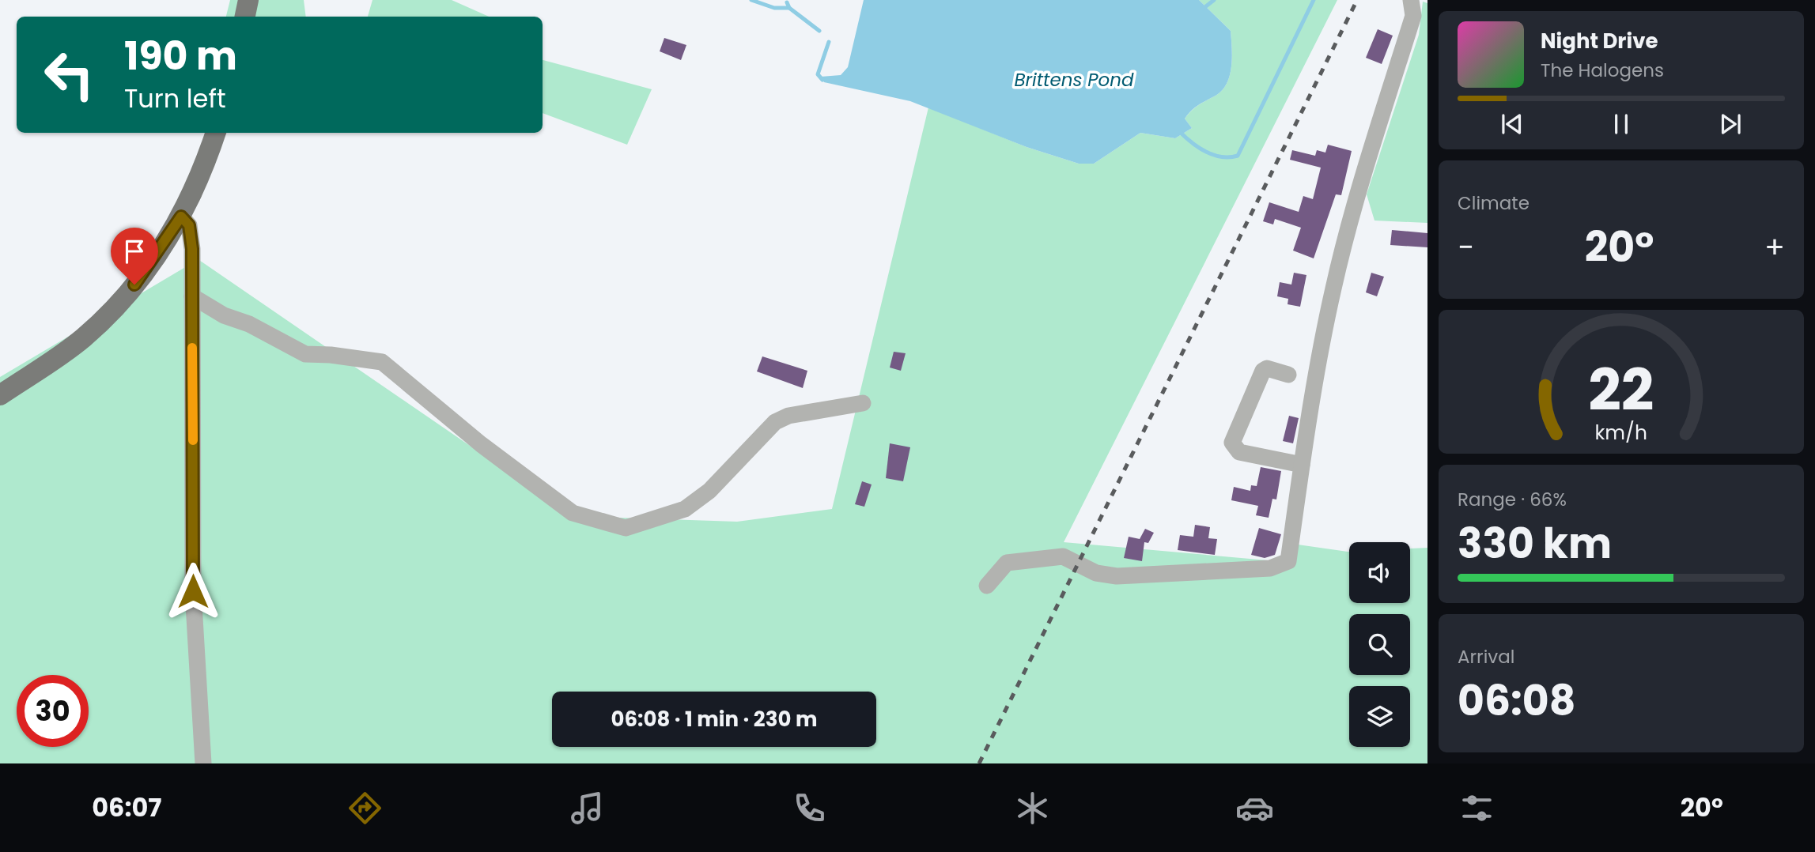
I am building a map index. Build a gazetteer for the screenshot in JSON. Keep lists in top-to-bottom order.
{
  "water": ["Brittens Pond"],
  "page": {
    "turn": ["190 m", "Turn left"],
    "song": ["Night Drive", "The Halogens"],
    "tile": [
      "Climate",
      ["Range · 66%", "330 km"],
      ["Arrival", "06:08"]
    ],
    "heat": ["−", "20°", "+"],
    "limit": "30",
    "trip": "06:08 · 1 min · 230 m",
    "tabs": ["06:07", "20°"],
    "gauge": ["22", "km/h"]
  }
}
